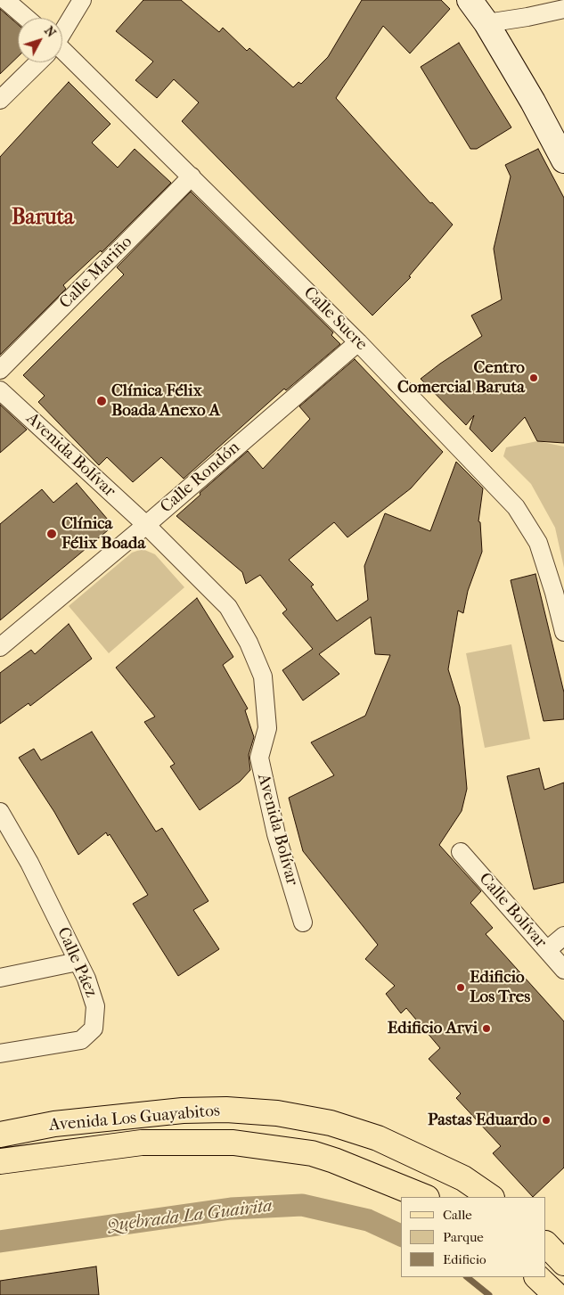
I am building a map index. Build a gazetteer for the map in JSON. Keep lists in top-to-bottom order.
{
  "streets": {
    "main road": ["Avenida Los Guayabitos"],
    "street": [
      "Calle Mariño",
      "Calle Sucre",
      "Avenida Bolívar",
      "Calle Rondón",
      "Calle Bolívar",
      "Calle Páez"
    ]
  },
  "crossings": [
    ["Calle Mariño", "Calle Sucre"],
    ["Calle Sucre", "Calle Rondón"],
    ["Avenida Bolívar", "Calle Rondón"]
  ],
  "districts": ["Baruta"],
  "water": ["Quebrada La Guairita"],
  "places": [
    "Centro Comercial Baruta",
    "Clínica Félix Boada Anexo A",
    "Clínica Félix Boada",
    "Edificio Los Tres",
    "Edificio Arvi",
    "Pastas Eduardo"
  ],
  "legend": ["Calle", "Parque", "Edificio"],
  "north": "top right"
}
